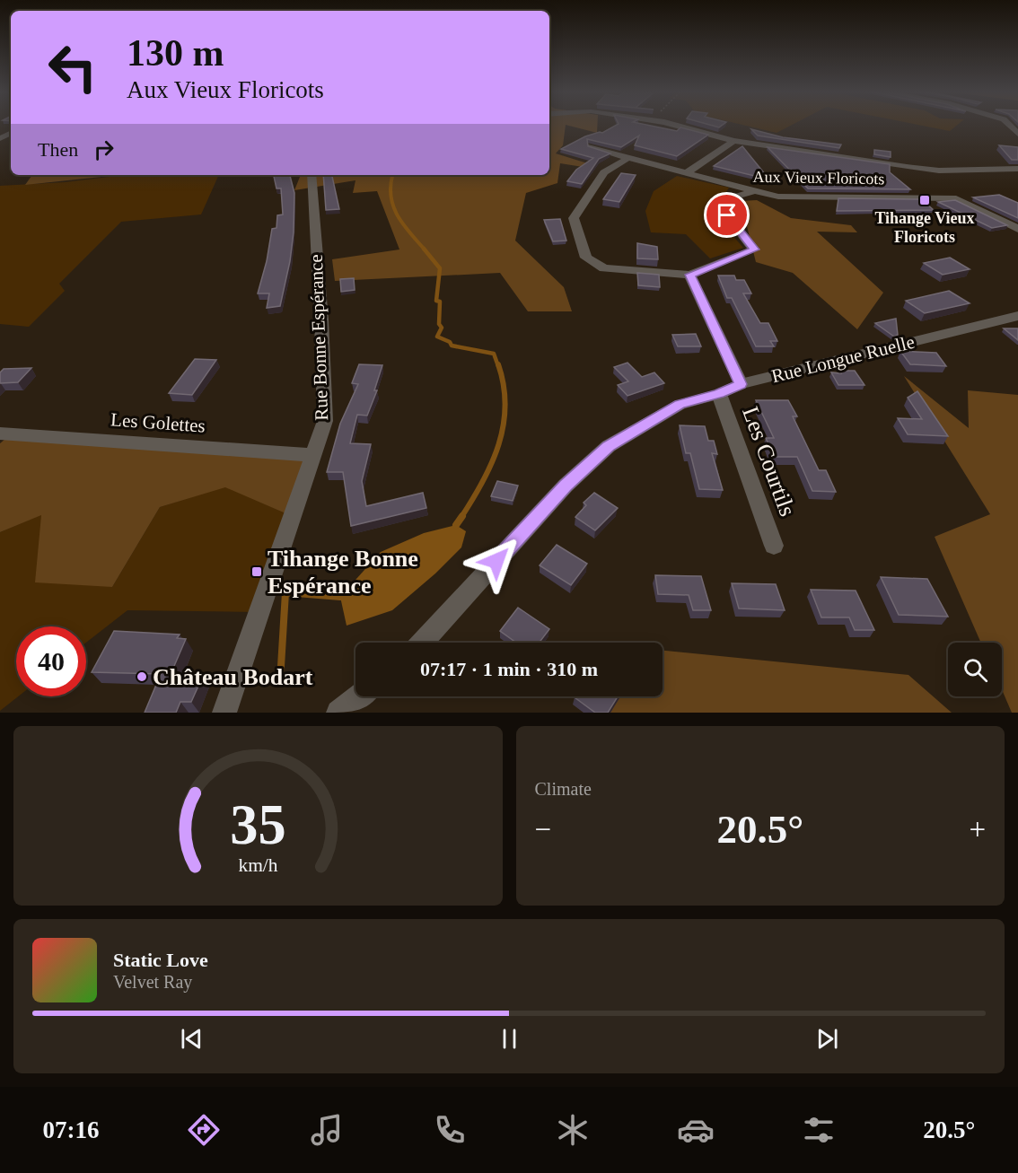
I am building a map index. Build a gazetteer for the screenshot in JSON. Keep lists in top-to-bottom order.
{
  "streets": {
    "street": [
      "Aux Vieux Floricots",
      "Rue Bonne Espérance",
      "Rue Longue Ruelle",
      "Les Golettes",
      "Les Courtils"
    ]
  },
  "crossings": [
    ["Rue Bonne Espérance", "Les Golettes"],
    ["Rue Longue Ruelle", "Les Courtils"]
  ],
  "places": {
    "transit": ["Tihange Vieux Floricots", "Tihange Bonne Espérance"],
    "other": ["Château Bodart"]
  },
  "page": {
    "turn": ["130 m", "Aux Vieux Floricots"],
    "then": "Then",
    "limit": "40",
    "trip": "07:17 · 1 min · 310 m",
    "tile": "Climate",
    "heat": ["−", "20.5°", "+"],
    "song": ["Static Love", "Velvet Ray"],
    "tabs": ["07:16", "20.5°"],
    "gauge": ["35", "km/h"]
  }
}
